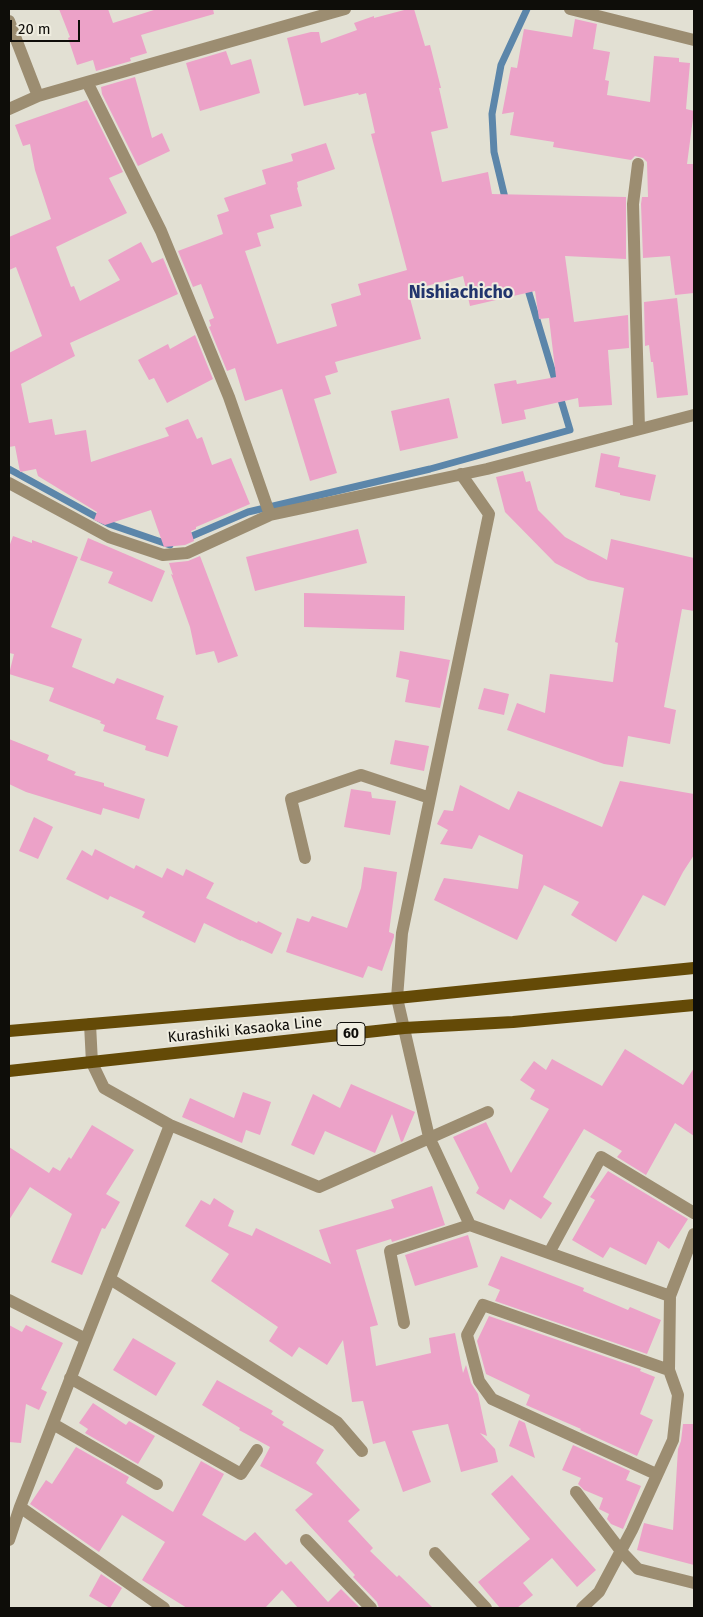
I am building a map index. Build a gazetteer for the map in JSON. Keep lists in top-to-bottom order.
{
  "streets": {
    "main road": ["Kurashiki Kasaoka Line", "60"]
  },
  "districts": ["Nishiachicho"],
  "scale_bar": "20 m"
}
